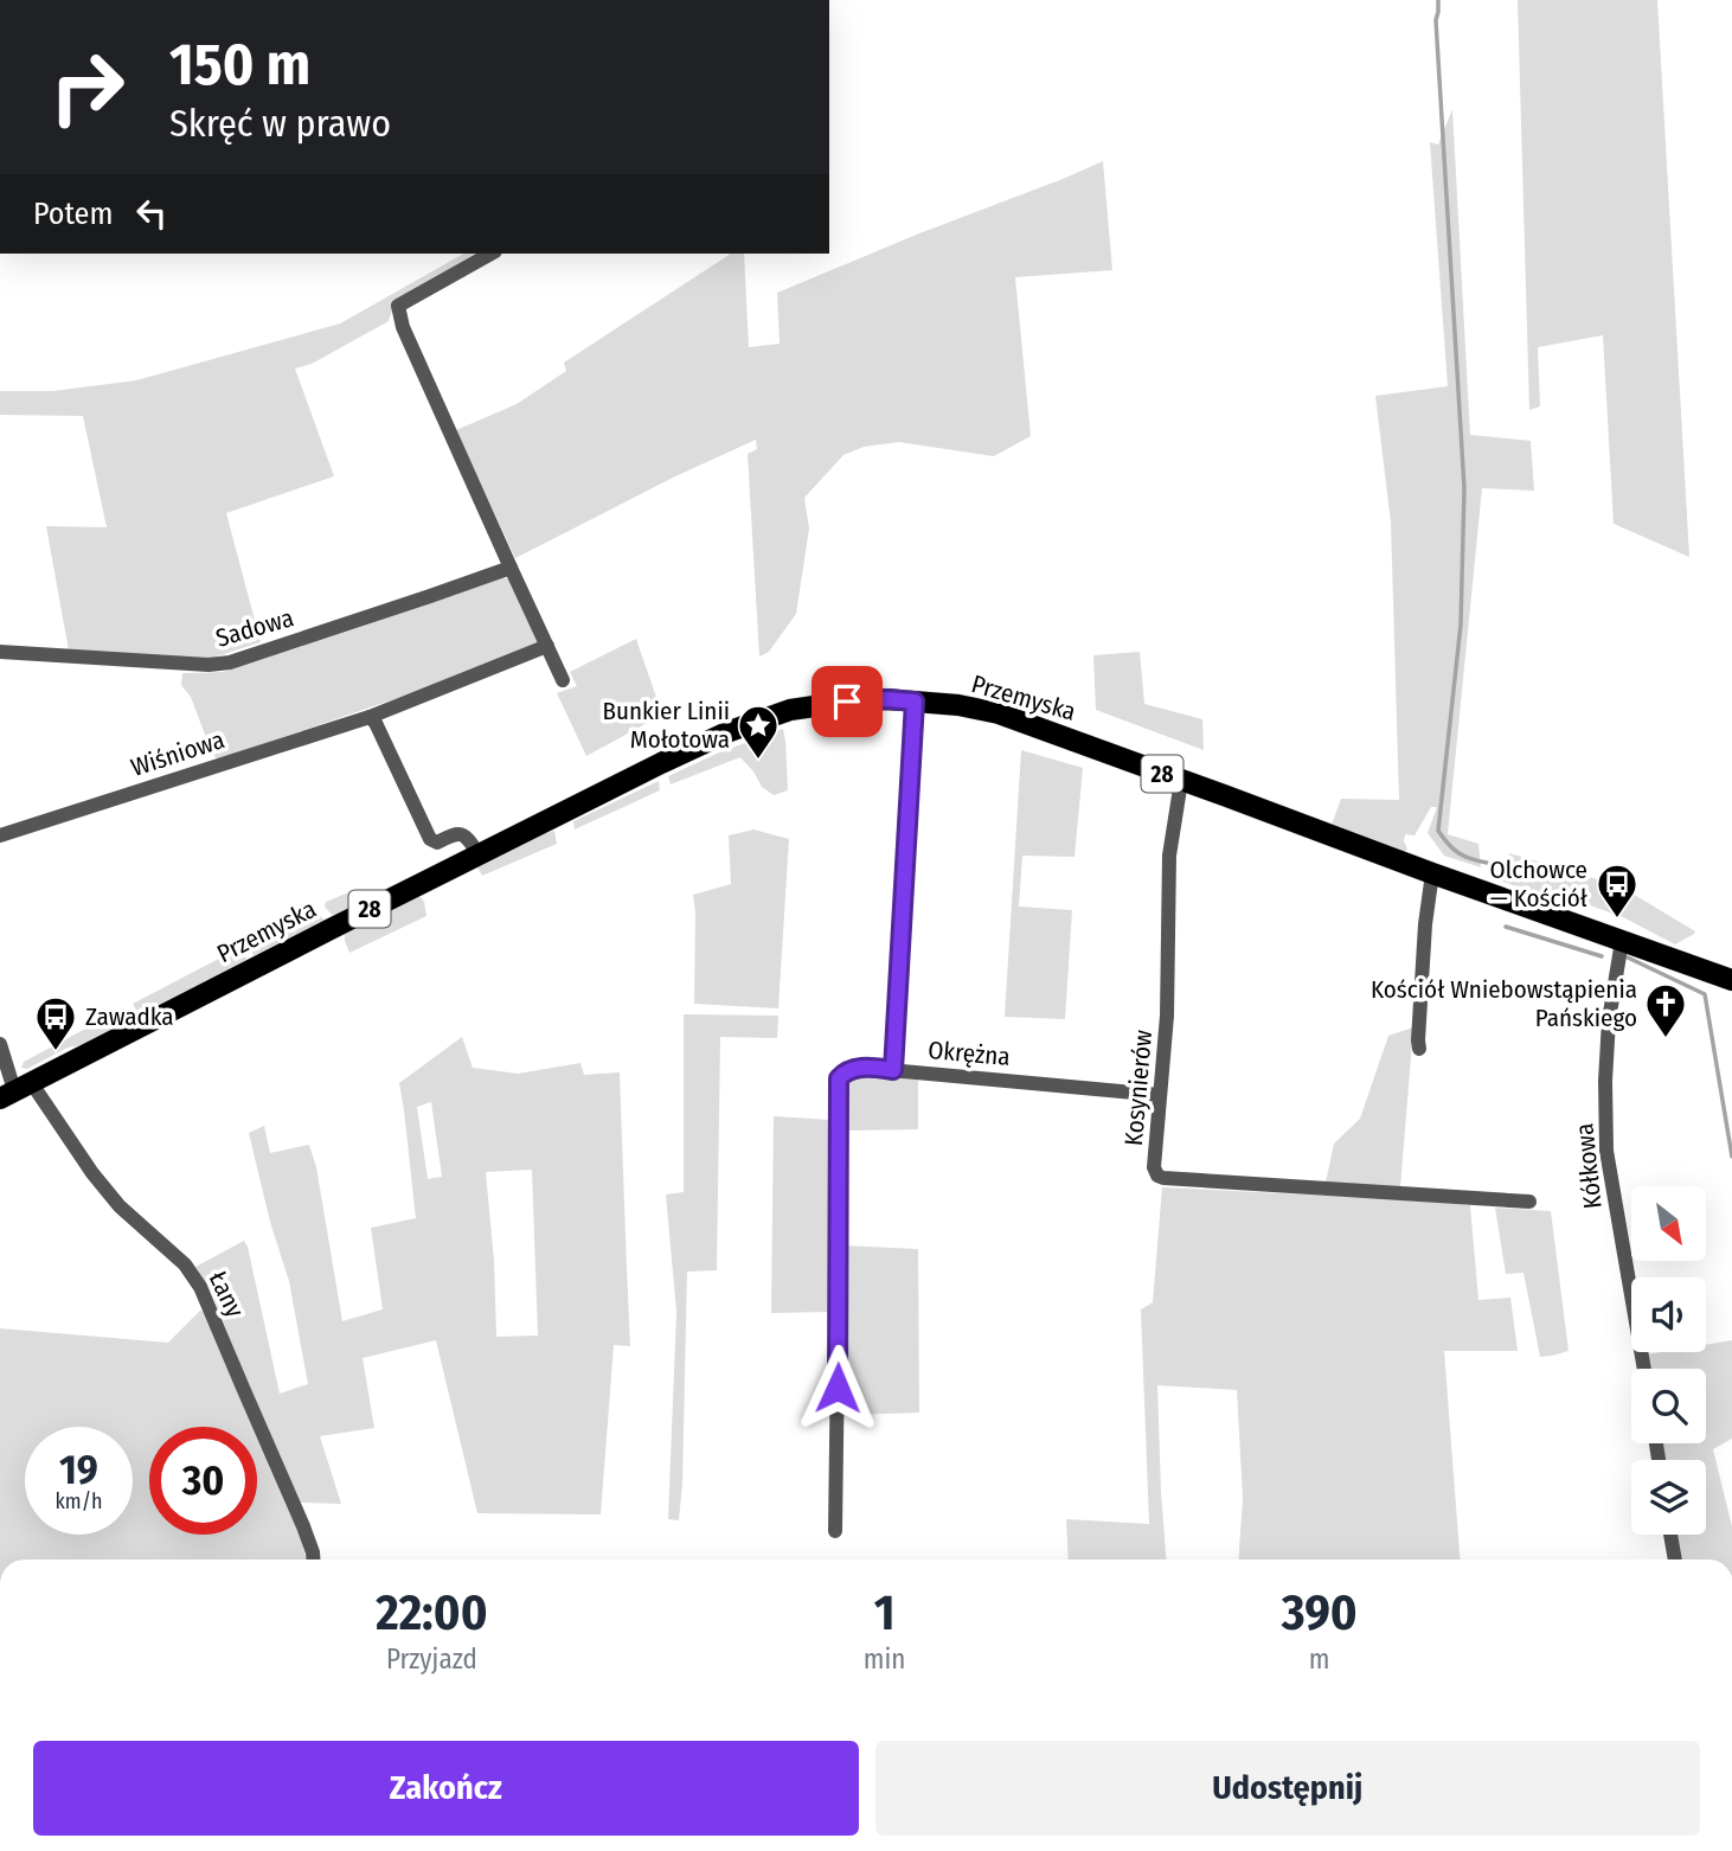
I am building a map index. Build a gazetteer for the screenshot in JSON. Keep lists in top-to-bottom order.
{
  "streets": {
    "main road": ["Przemyska", "28"],
    "street": [
      "Sadowa",
      "Wiśniowa",
      "Okrężna",
      "Kosynierów",
      "Kółkowa",
      "Łany"
    ]
  },
  "crossings": [
    ["Przemyska", "Okrężna"],
    ["Przemyska", "Kosynierów"],
    ["Przemyska", "Kółkowa"],
    ["Przemyska", "Łany"],
    ["Okrężna", "Kosynierów"]
  ],
  "places": {
    "place": ["Bunkier Linii Mołotowa"],
    "bus stop": ["Olchowce — Kościół", "Zawadka"],
    "church": ["Kościół Wniebowstąpienia Pańskiego"]
  },
  "north": "bottom right",
  "page": {
    "turn": ["150 m", "Skręć w prawo"],
    "then": "Potem",
    "speed": "19 km/h",
    "limit": "30",
    "eta": [
      "22:00",
      "Przyjazd",
      "1",
      "min",
      "390",
      "m"
    ],
    "buttons": ["Zakończ", "Udostępnij"]
  }
}
